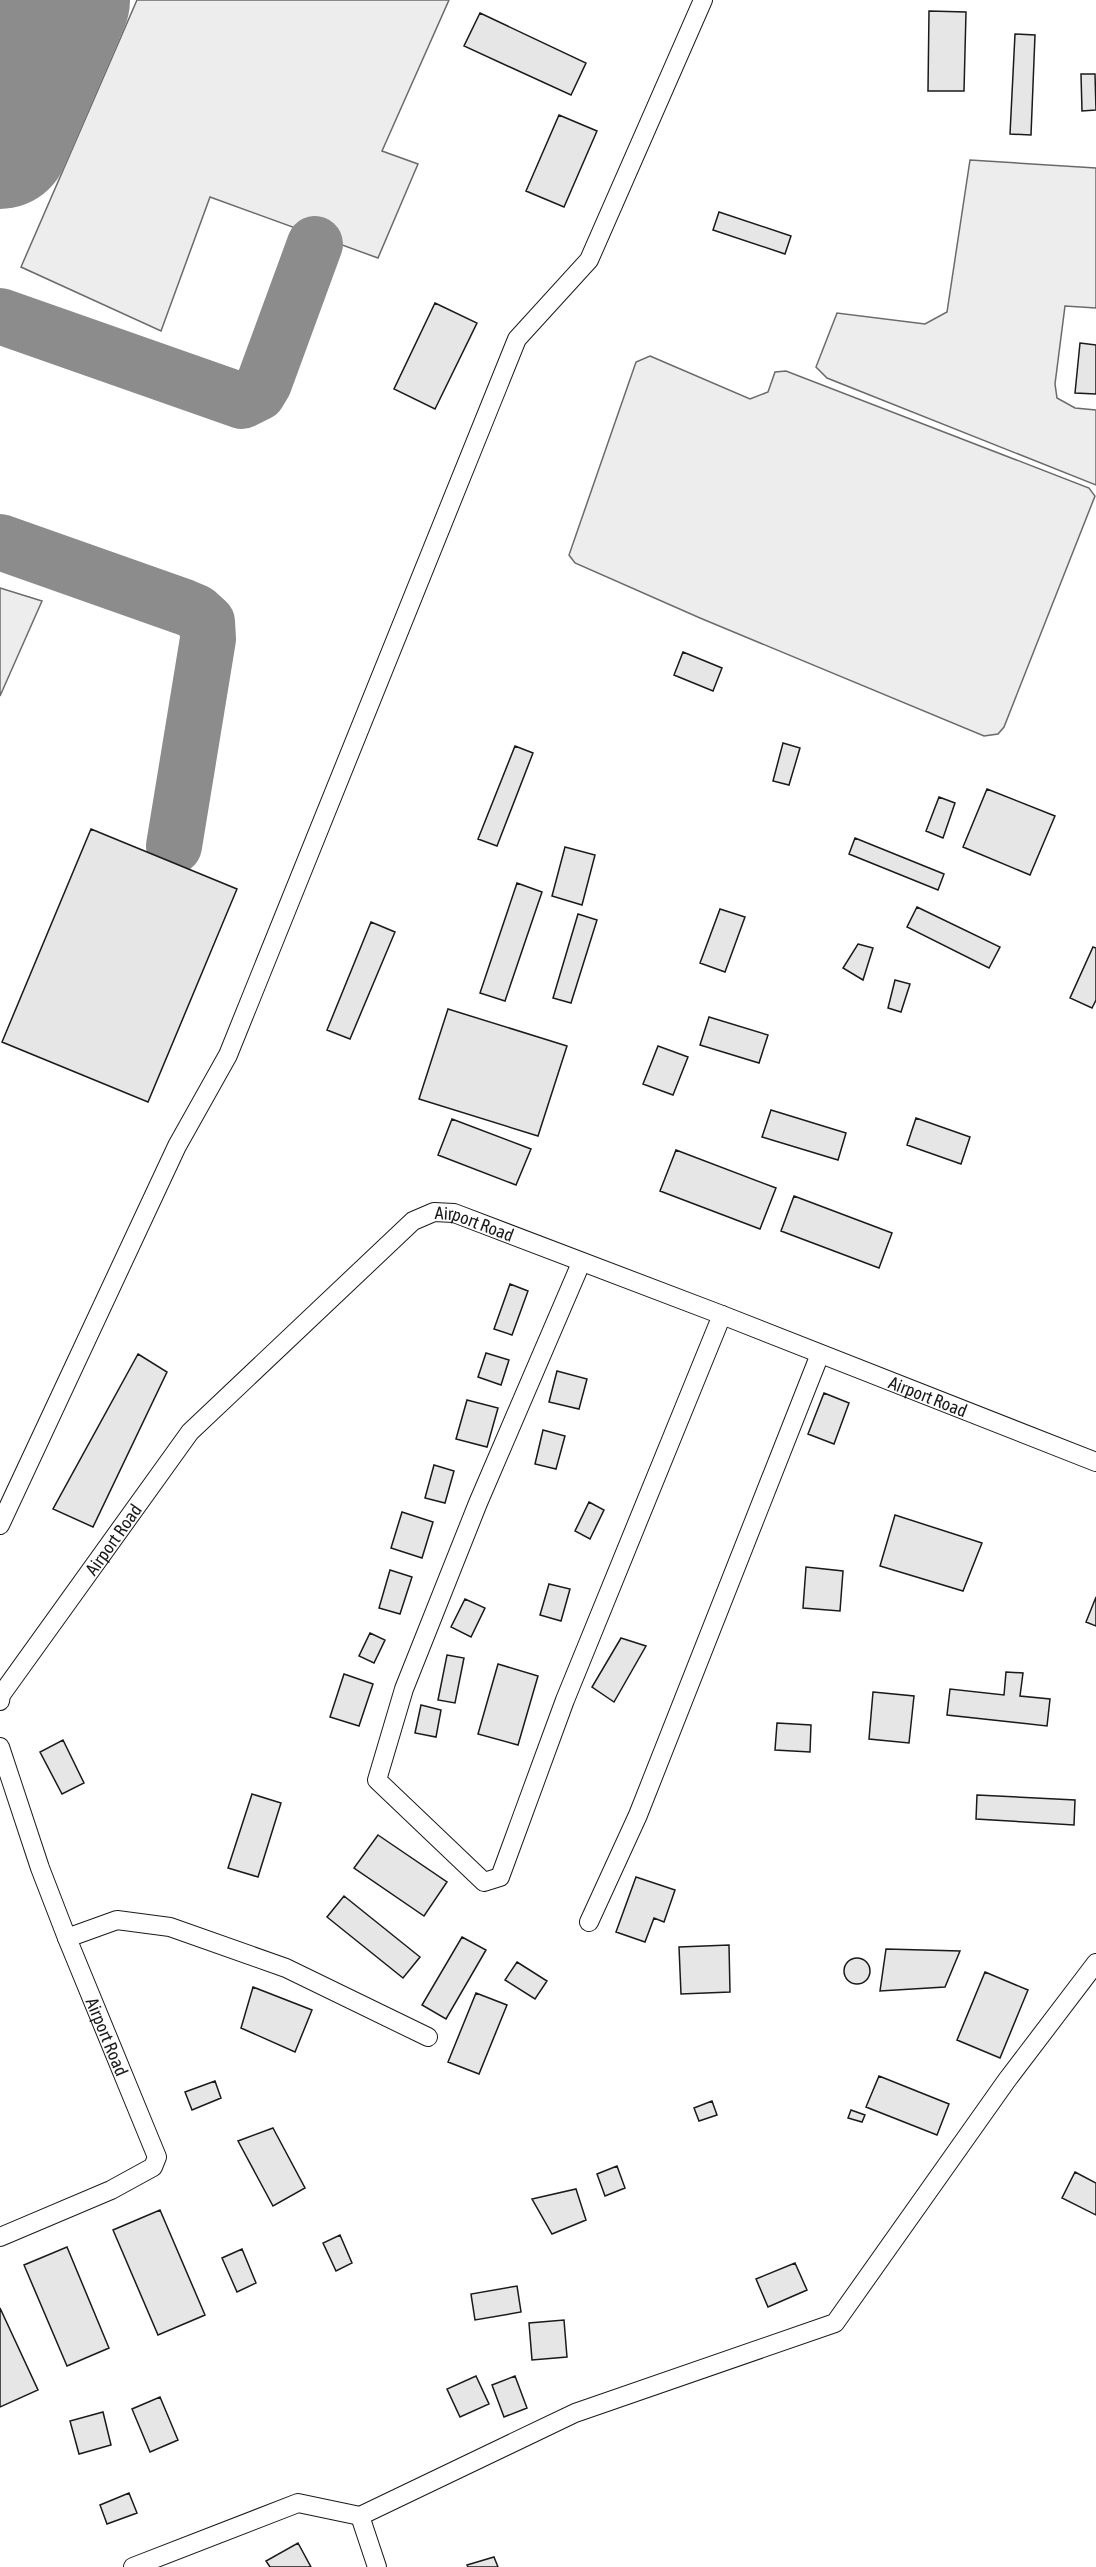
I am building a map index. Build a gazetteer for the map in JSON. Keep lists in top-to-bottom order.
{
  "streets": {
    "street": ["Airport Road"]
  }
}
